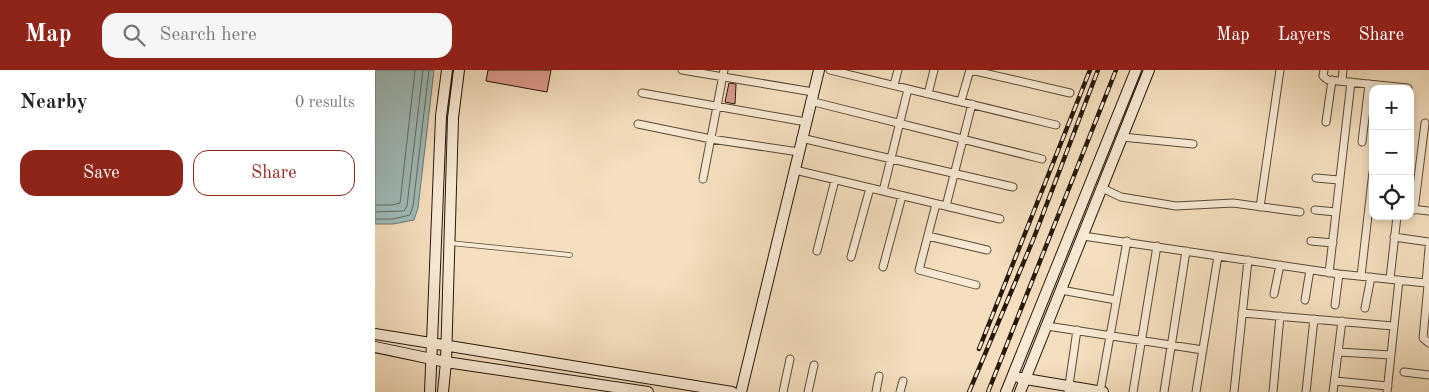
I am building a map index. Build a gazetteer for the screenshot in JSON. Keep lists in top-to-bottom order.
{
  "page": {
    "header": "Map",
    "search": "Search here",
    "nav": ["Map", "Layers", "Share"],
    "heading": ["Nearby", "0 results"],
    "map_buttons": ["+", "−"],
    "buttons": ["Save", "Share"]
  }
}
